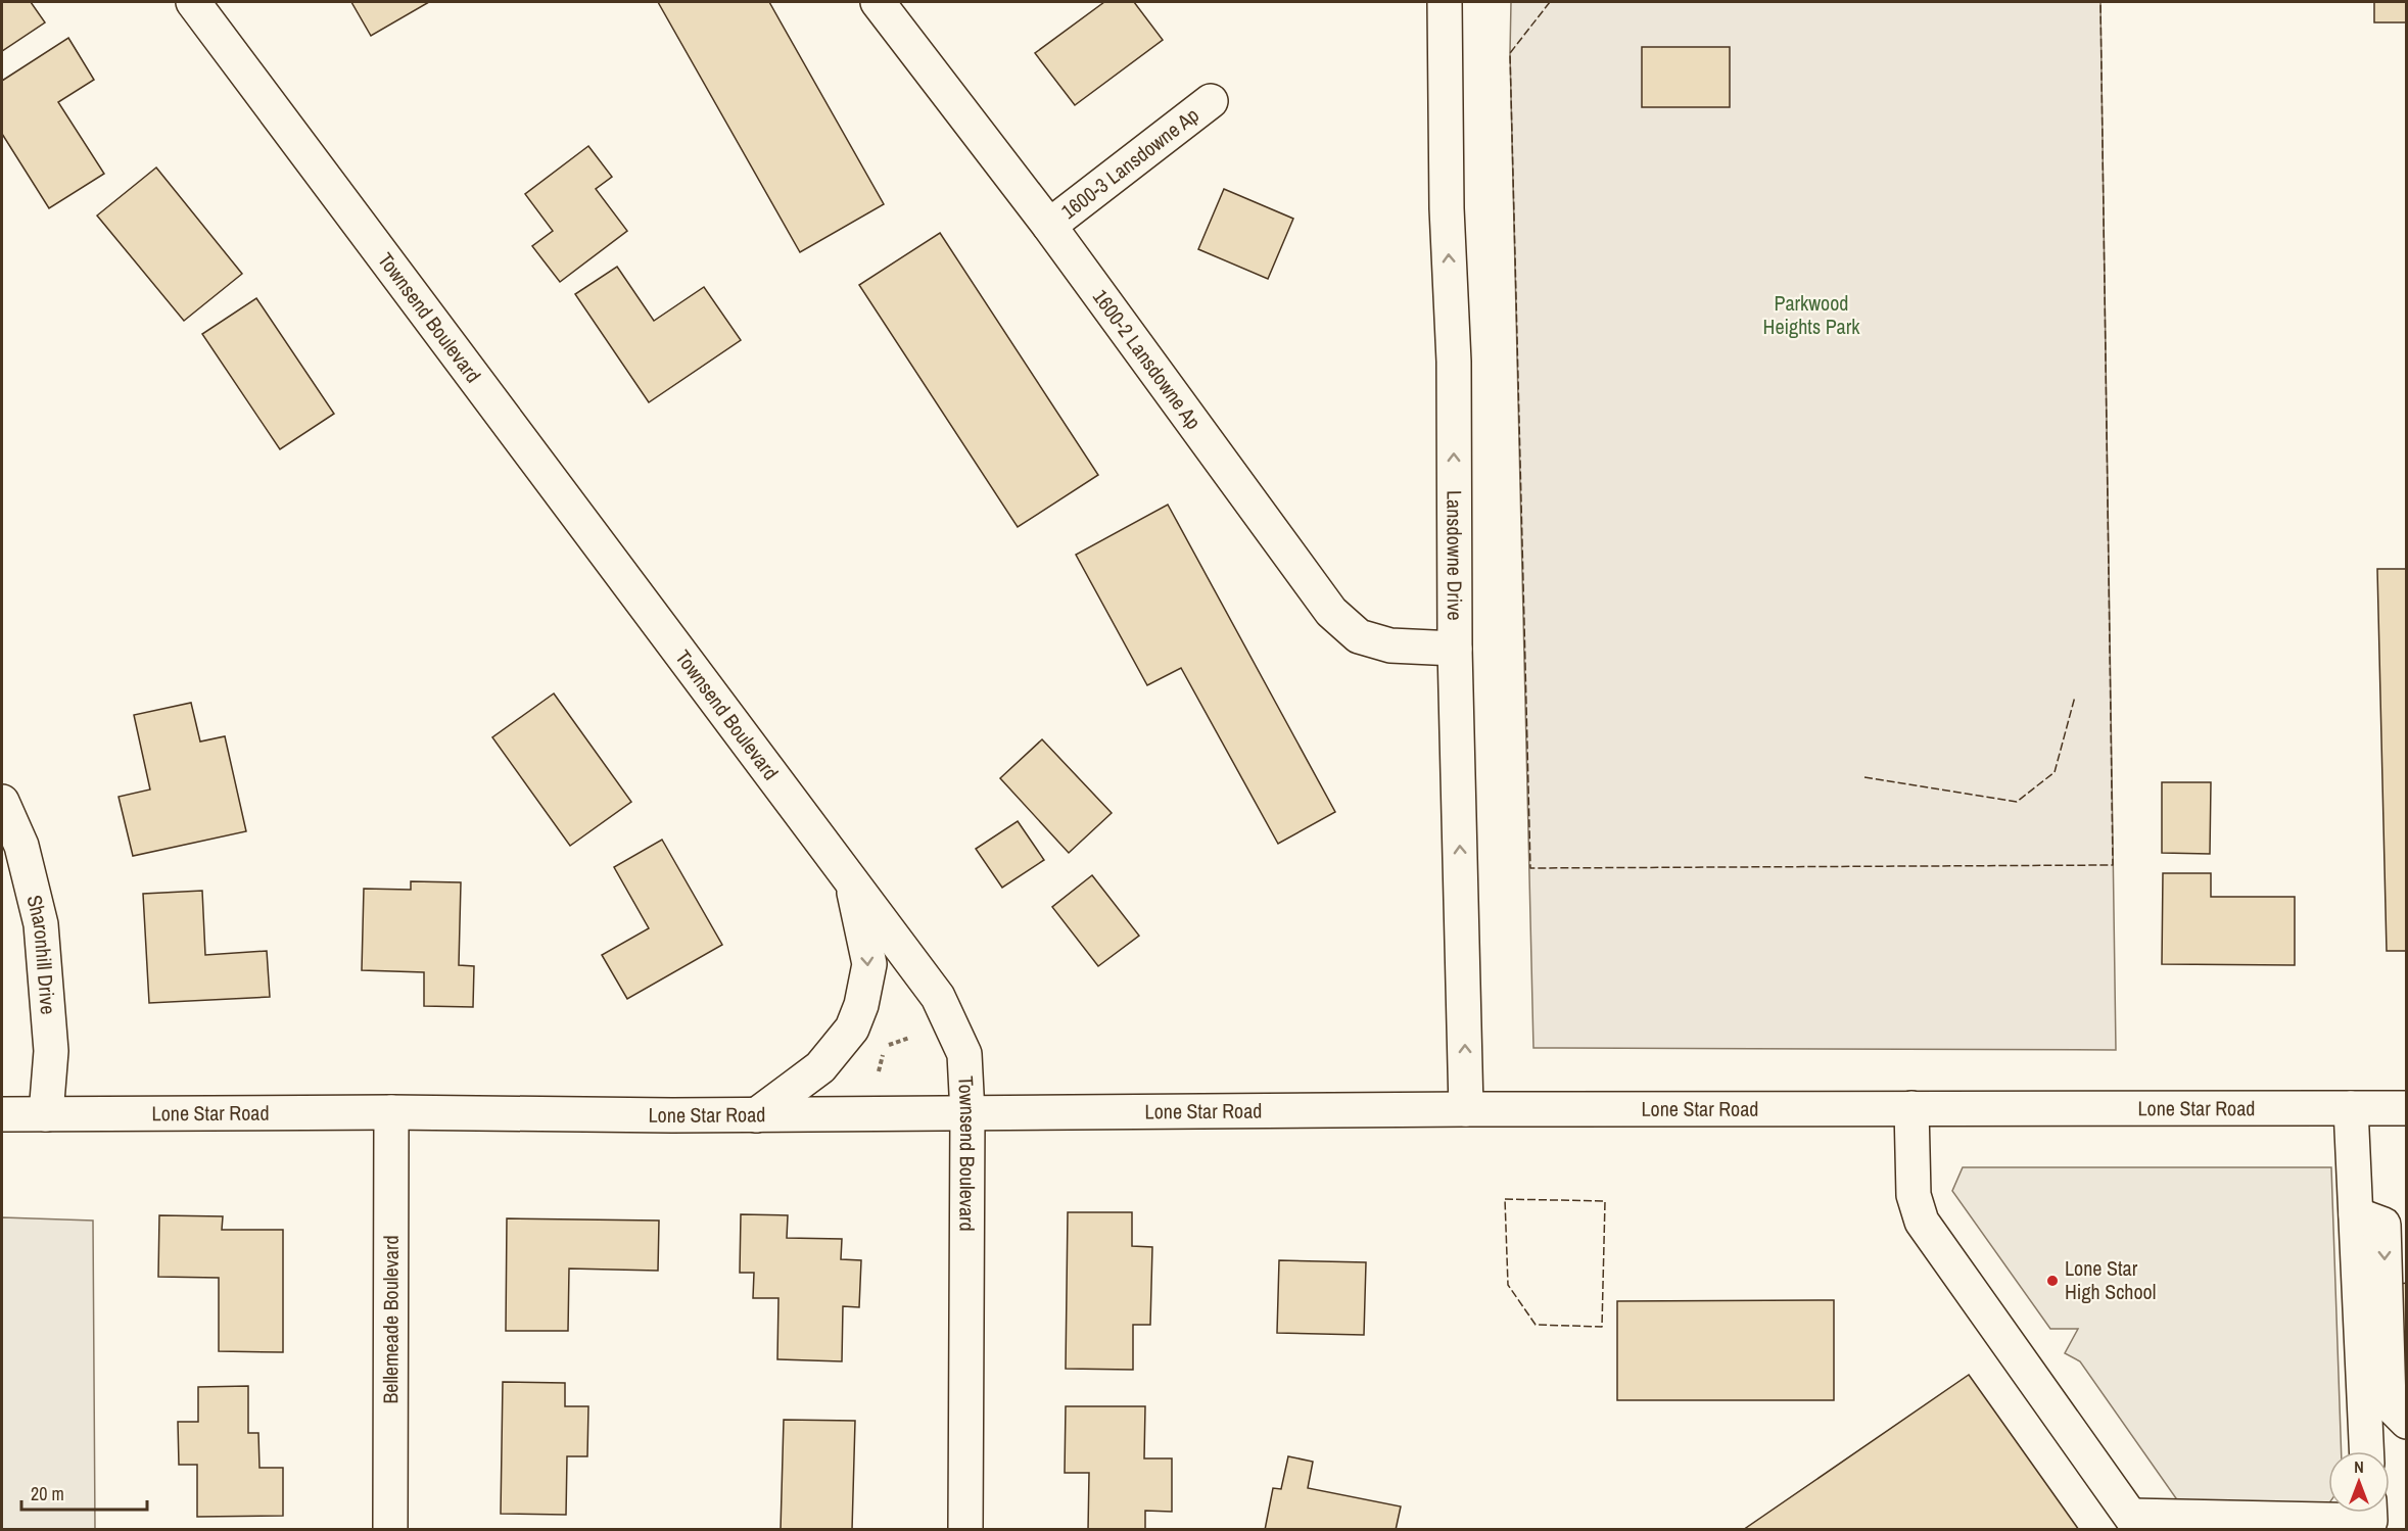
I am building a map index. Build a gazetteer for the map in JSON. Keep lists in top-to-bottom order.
{
  "streets": {
    "street": [
      "1600-3 Lansdowne Ap",
      "Townsend Boulevard",
      "1600-2 Lansdowne Ap",
      "Lansdowne Drive",
      "Sharonhill Drive",
      "Lone Star Road",
      "Bellemeade Boulevard"
    ]
  },
  "crossings": [
    ["1600-3 Lansdowne Ap", "1600-2 Lansdowne Ap"],
    ["Townsend Boulevard", "Lone Star Road"],
    ["1600-2 Lansdowne Ap", "Lansdowne Drive"],
    ["Lansdowne Drive", "Lone Star Road"],
    ["Sharonhill Drive", "Lone Star Road"],
    ["Lone Star Road", "Bellemeade Boulevard"]
  ],
  "one_way": ["Lansdowne Drive"],
  "parks": ["Parkwood Heights Park"],
  "places": ["Lone Star High School"],
  "scale_bar": "20 m",
  "north": "top"
}
